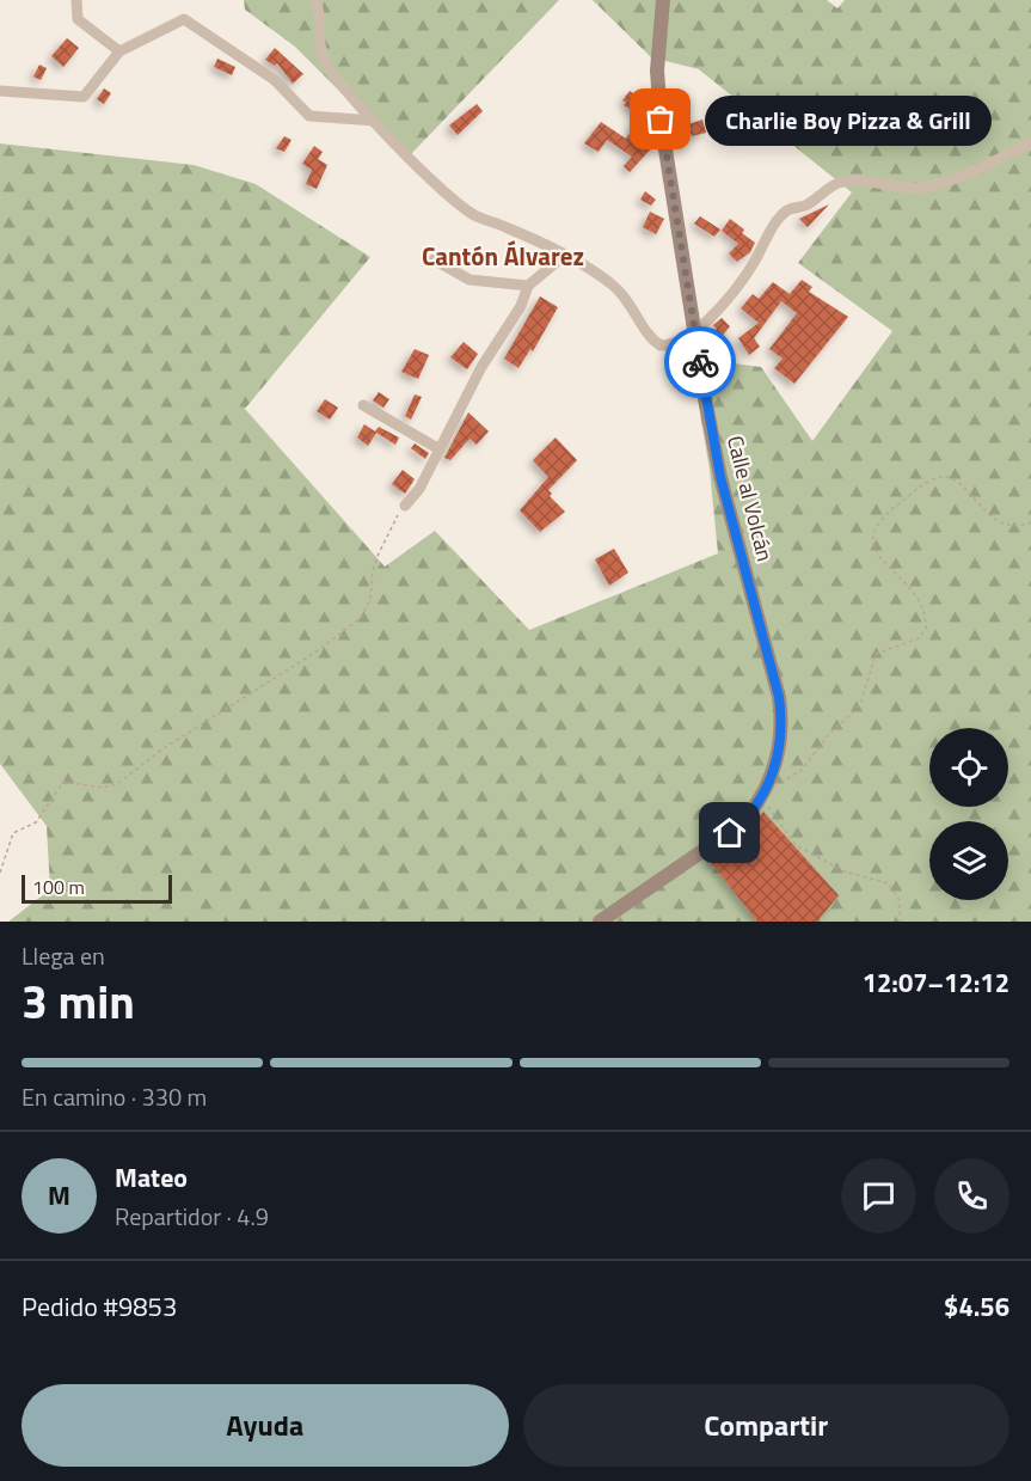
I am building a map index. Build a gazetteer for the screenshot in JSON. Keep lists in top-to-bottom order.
{
  "streets": {
    "street": ["Calle al Volcán"]
  },
  "districts": ["Cantón Álvarez"],
  "places": ["Charlie Boy Pizza & Grill"],
  "scale_bar": "100 m",
  "page": {
    "bubble": "Charlie Boy Pizza & Grill",
    "scale": "100 m",
    "heading": ["3 min", "Llega en", "12:07–12:12"],
    "panel": [
      "Mateo",
      "Repartidor · 4.9",
      "Pedido #9853",
      "$4.56"
    ],
    "bar": "En camino · 330 m",
    "round": "M",
    "buttons": ["Ayuda", "Compartir"]
  }
}
